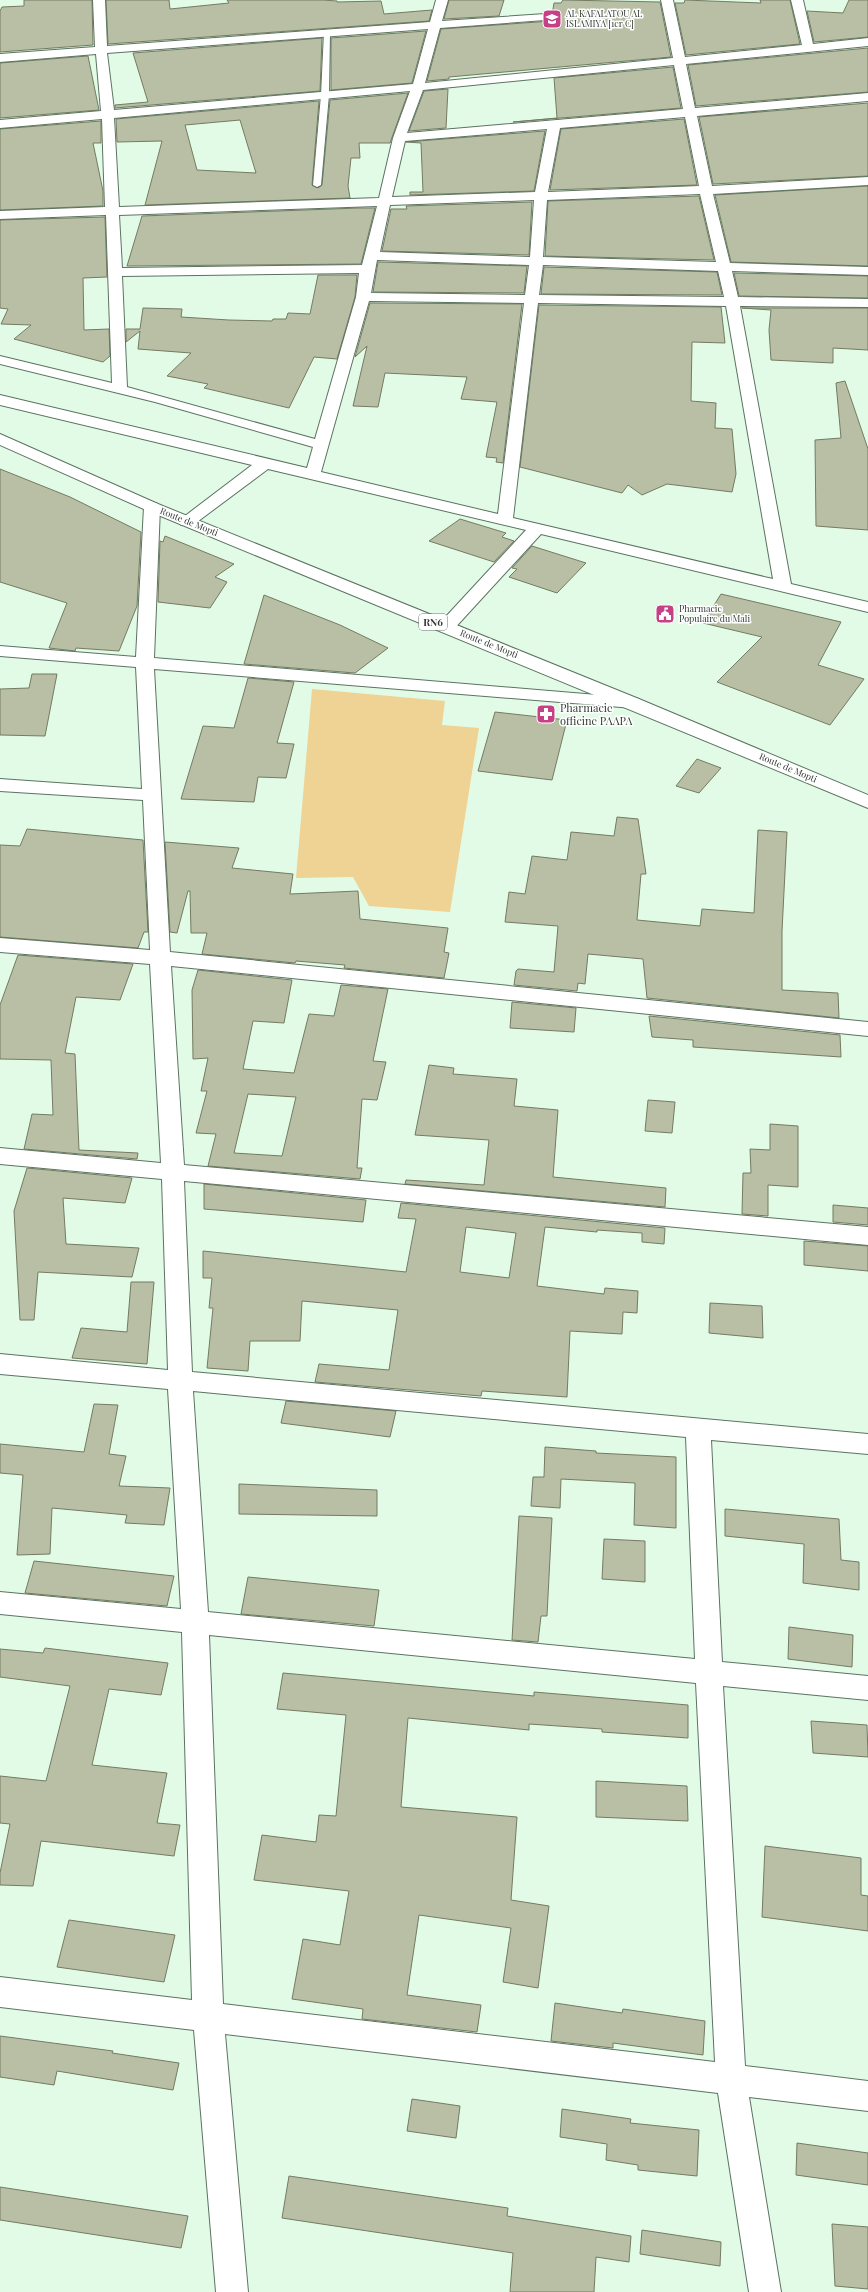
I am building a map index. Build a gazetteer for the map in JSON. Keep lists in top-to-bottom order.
{
  "streets": {
    "main road": ["Route de Mopti", "RN6"]
  },
  "places": {
    "school or university": ["AL KAFALATOU AL ISLAMIYA [1er C]"],
    "public building": ["Pharmacie Populaire du Mali"],
    "pharmacy": ["Pharmacie officine PAAPA"]
  }
}
